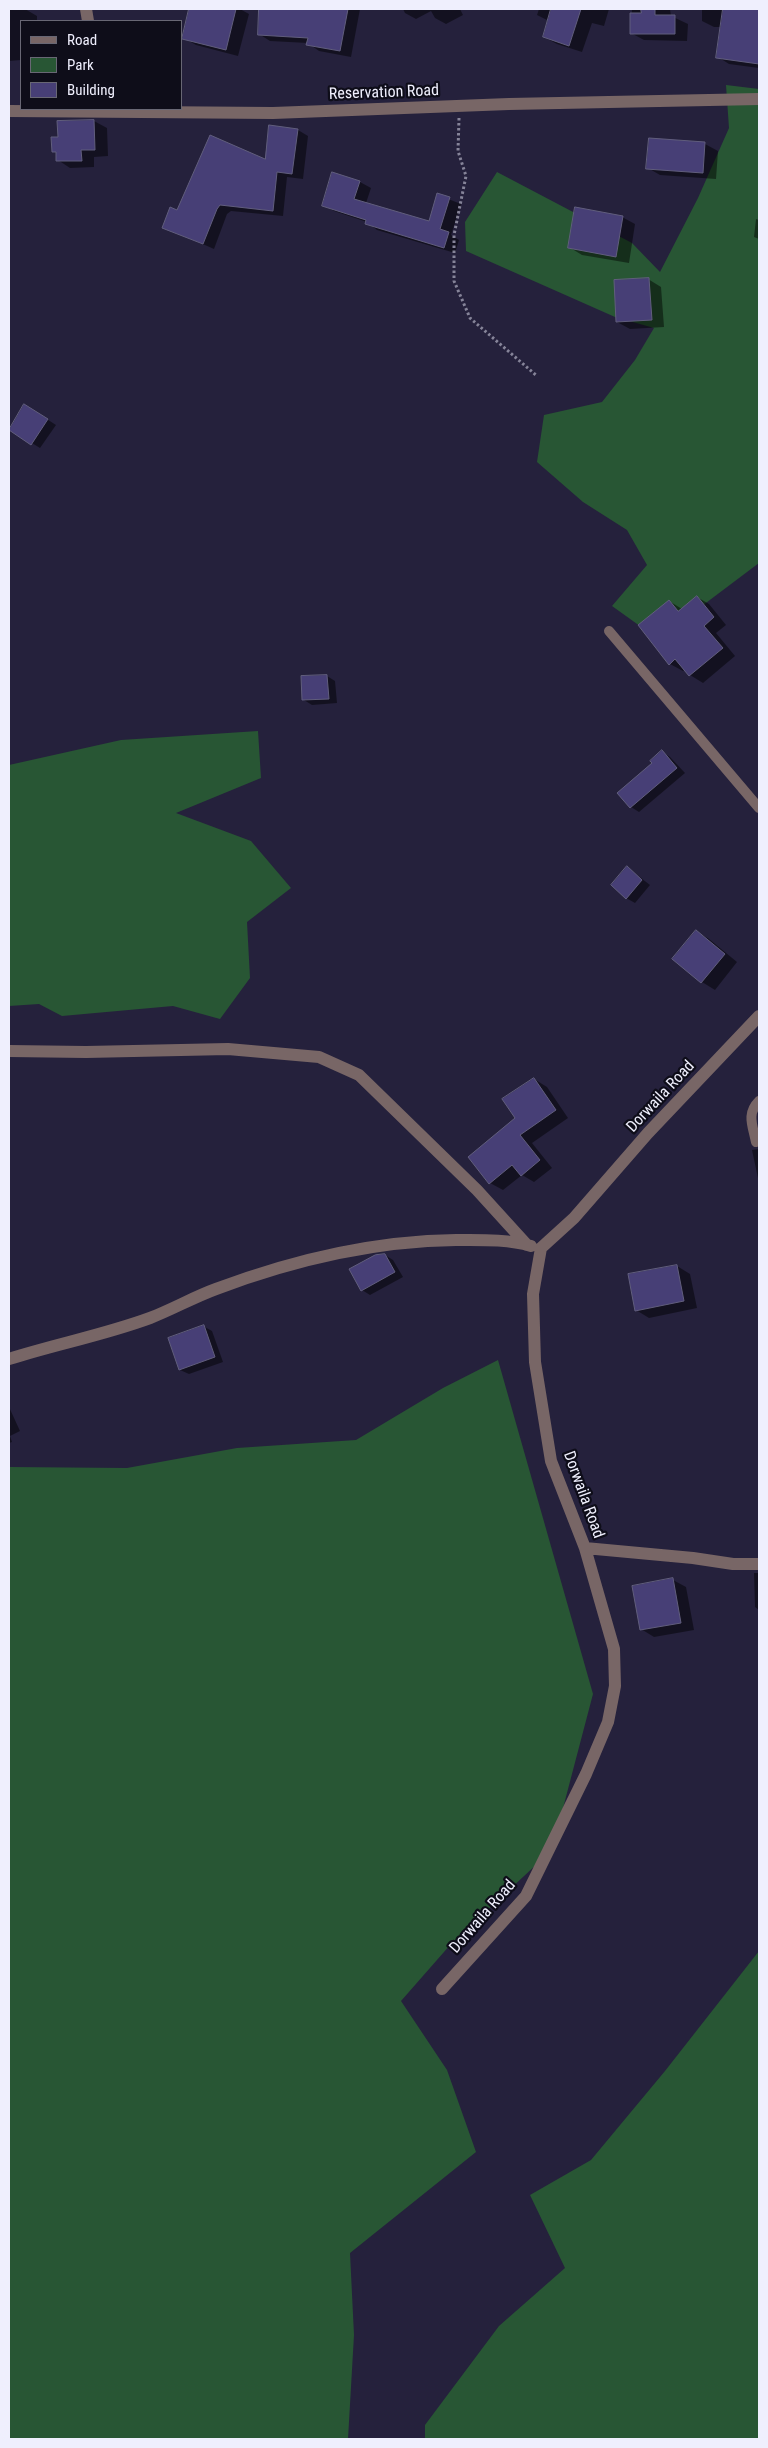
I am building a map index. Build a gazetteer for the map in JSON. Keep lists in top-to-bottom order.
{
  "streets": {
    "street": ["Reservation Road", "Dorwaila Road"]
  },
  "legend": ["Road", "Park", "Building"]
}
